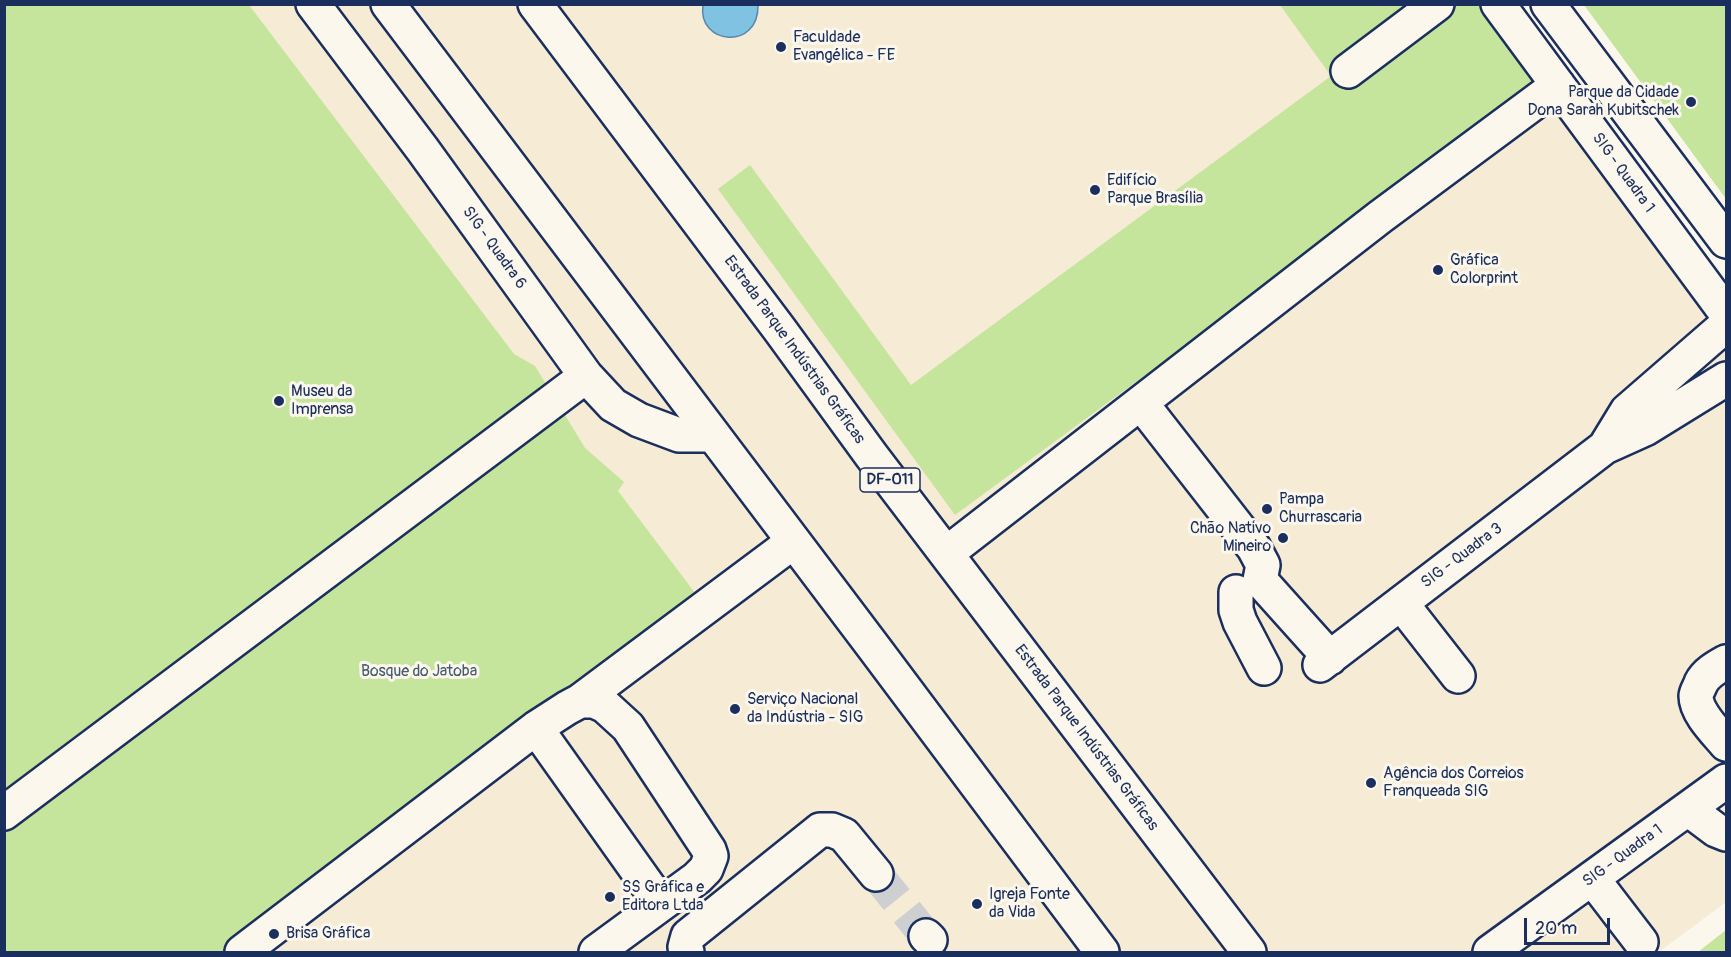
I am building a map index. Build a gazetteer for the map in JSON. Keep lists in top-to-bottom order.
{
  "streets": {
    "main road": [
      "SIG - Quadra 1",
      "SIG - Quadra 6",
      "Estrada Parque Indústrias Gráficas",
      "DF-011",
      "SIG - Quadra 3"
    ]
  },
  "parks": ["Bosque do Jatoba"],
  "places": [
    "Faculdade Evangélica - FE",
    "Parque da Cidade Dona Sarah Kubitschek",
    "Edifício Parque Brasília",
    "Gráfica Colorprint",
    "Museu da Imprensa",
    "Pampa Churrascaria",
    "Chão Nativo Mineiro",
    "Serviço Nacional da Indústria - SIG",
    "Agência dos Correios Franqueada SIG",
    "SS Gráfica e Editora Ltda",
    "Igreja Fonte da Vida",
    "Brisa Gráfica"
  ],
  "scale_bar": "20 m"
}
